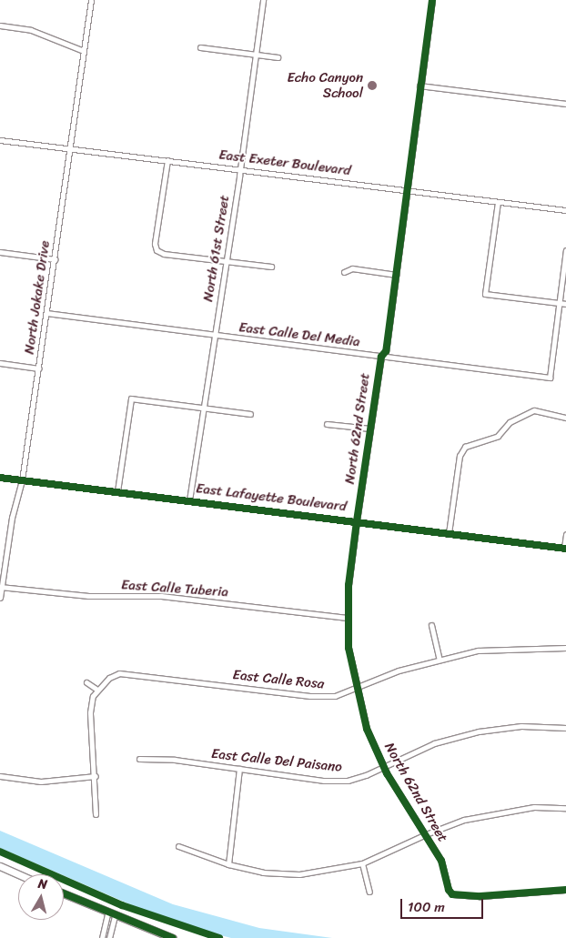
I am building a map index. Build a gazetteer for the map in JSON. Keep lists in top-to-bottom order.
{
  "streets": {
    "street": [
      "East Exeter Boulevard",
      "North 61st Street",
      "North Jokake Drive",
      "East Calle Del Media",
      "North 62nd Street",
      "East Lafayette Boulevard",
      "East Calle Tuberia",
      "East Calle Rosa",
      "East Calle Del Paisano"
    ]
  },
  "crossings": [
    ["East Exeter Boulevard", "North 61st Street"],
    ["East Exeter Boulevard", "North Jokake Drive"],
    ["East Exeter Boulevard", "North 62nd Street"],
    ["North 61st Street", "East Calle Del Media"],
    ["North 61st Street", "East Lafayette Boulevard"],
    ["North Jokake Drive", "East Calle Del Media"],
    ["North Jokake Drive", "East Lafayette Boulevard"],
    ["North Jokake Drive", "East Calle Tuberia"],
    ["East Calle Del Media", "North 62nd Street"],
    ["North 62nd Street", "East Lafayette Boulevard"],
    ["North 62nd Street", "East Calle Tuberia"],
    ["North 62nd Street", "East Calle Rosa"],
    ["North 62nd Street", "East Calle Del Paisano"]
  ],
  "places": ["Echo Canyon School"],
  "scale_bar": "100 m",
  "north": "top"
}
